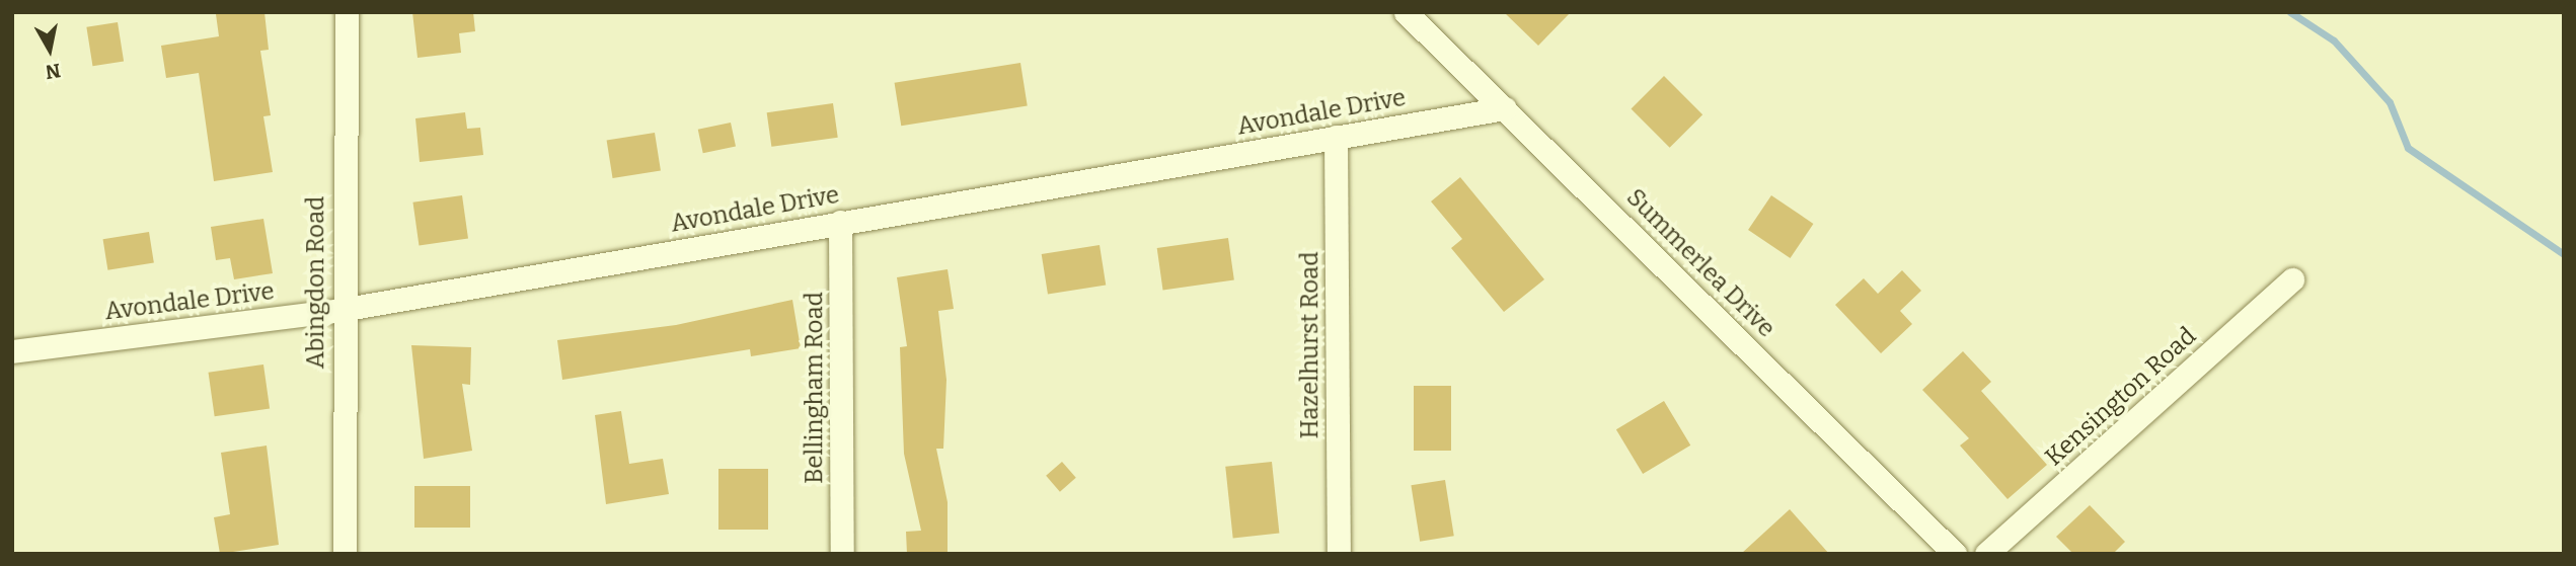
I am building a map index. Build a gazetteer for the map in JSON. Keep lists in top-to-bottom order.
{
  "streets": {
    "street": [
      "Avondale Drive",
      "Summerlea Drive",
      "Abingdon Road",
      "Hazelhurst Road",
      "Bellingham Road",
      "Kensington Road"
    ]
  },
  "crossings": [
    ["Avondale Drive", "Summerlea Drive"],
    ["Avondale Drive", "Abingdon Road"],
    ["Avondale Drive", "Hazelhurst Road"],
    ["Avondale Drive", "Bellingham Road"]
  ],
  "north": "bottom"
}
